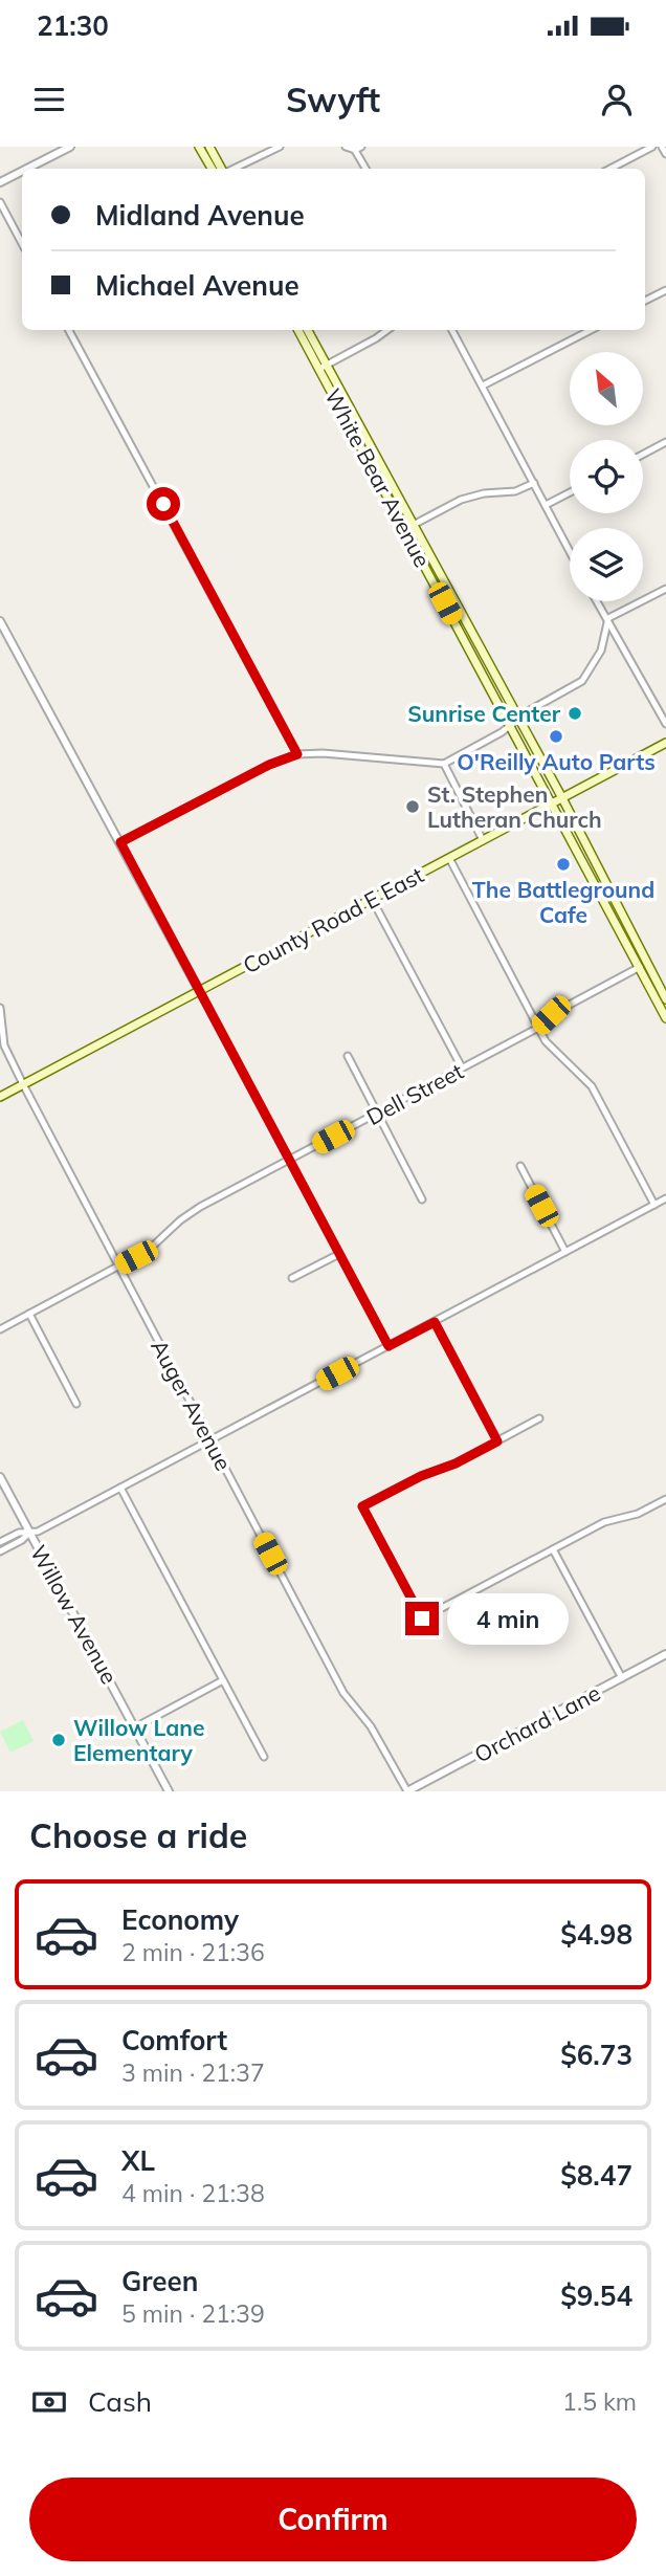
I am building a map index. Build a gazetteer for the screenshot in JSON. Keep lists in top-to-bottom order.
{
  "streets": {
    "main road": ["White Bear Avenue", "County Road E East"],
    "street": [
      "Dell Street",
      "Auger Avenue",
      "Willow Avenue",
      "Orchard Lane"
    ]
  },
  "crossings": [
    ["White Bear Avenue", "County Road E East"],
    ["White Bear Avenue", "Dell Street"],
    ["County Road E East", "Auger Avenue"],
    ["Dell Street", "Auger Avenue"],
    ["Auger Avenue", "Orchard Lane"]
  ],
  "places": [
    "Sunrise Center",
    "O'Reilly Auto Parts",
    "St. Stephen Lutheran Church",
    "The Battleground Cafe",
    "Willow Lane Elementary"
  ],
  "north": "top left",
  "page": {
    "status": "21:30",
    "header": "Swyft",
    "banner": ["Midland Avenue", "Michael Avenue"],
    "bubble": "4 min",
    "heading": "Choose a ride",
    "list": [
      {
        "name": "Economy",
        "note": "2 min · 21:36",
        "value": "$4.98"
      },
      {
        "name": "Comfort",
        "note": "3 min · 21:37",
        "value": "$6.73"
      },
      {
        "name": "XL",
        "note": "4 min · 21:38",
        "value": "$8.47"
      },
      {
        "name": "Green",
        "note": "5 min · 21:39",
        "value": "$9.54"
      }
    ],
    "pay": ["Cash", "1.5 km"],
    "buttons": "Confirm"
  }
}
